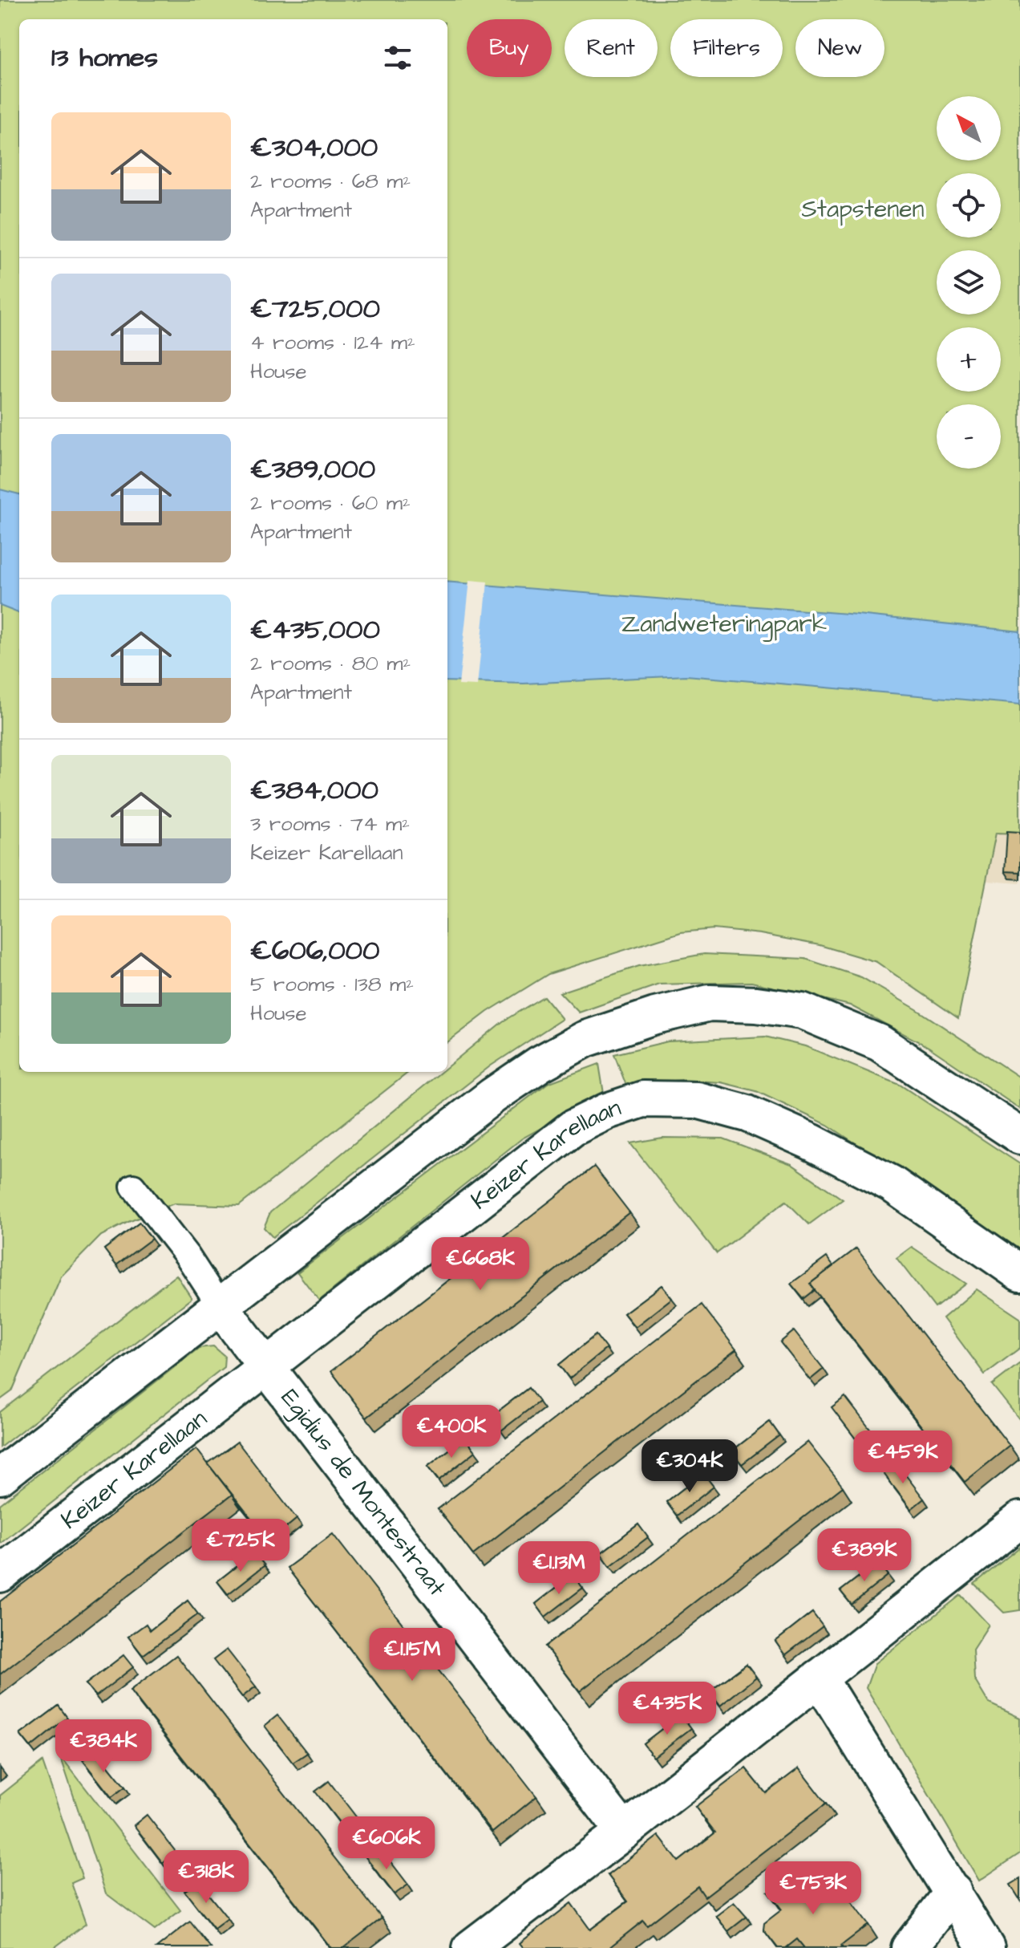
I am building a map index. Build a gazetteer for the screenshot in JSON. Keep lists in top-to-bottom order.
{
  "streets": {
    "street": ["Keizer Karellaan", "Egidius de Montestraat"]
  },
  "crossings": [
    ["Keizer Karellaan", "Egidius de Montestraat"]
  ],
  "parks": ["Stapstenen", "Zandweteringpark"],
  "north": "top left",
  "page": {
    "chip": [
      "Buy",
      "Rent",
      "Filters",
      "New"
    ],
    "heading": "13 homes",
    "map_buttons": ["+", "−"],
    "list": [
      {
        "name": "€304,000",
        "note": "2 rooms · 68 m² · Apartment"
      },
      {
        "name": "€725,000",
        "note": "4 rooms · 124 m² · House"
      },
      {
        "name": "€389,000",
        "note": "2 rooms · 60 m² · Apartment"
      },
      {
        "name": "€435,000",
        "note": "2 rooms · 80 m² · Apartment"
      },
      {
        "name": "€384,000",
        "note": "3 rooms · 74 m² · Keizer Karellaan"
      },
      {
        "name": "€606,000",
        "note": "5 rooms · 138 m² · House"
      }
    ],
    "price": [
      "€668K",
      "€400K",
      "€459K",
      "€304K",
      "€725K",
      "€389K",
      "€1.13M",
      "€1.15M",
      "€435K",
      "€384K",
      "€606K",
      "€318K",
      "€753K"
    ]
  }
}
